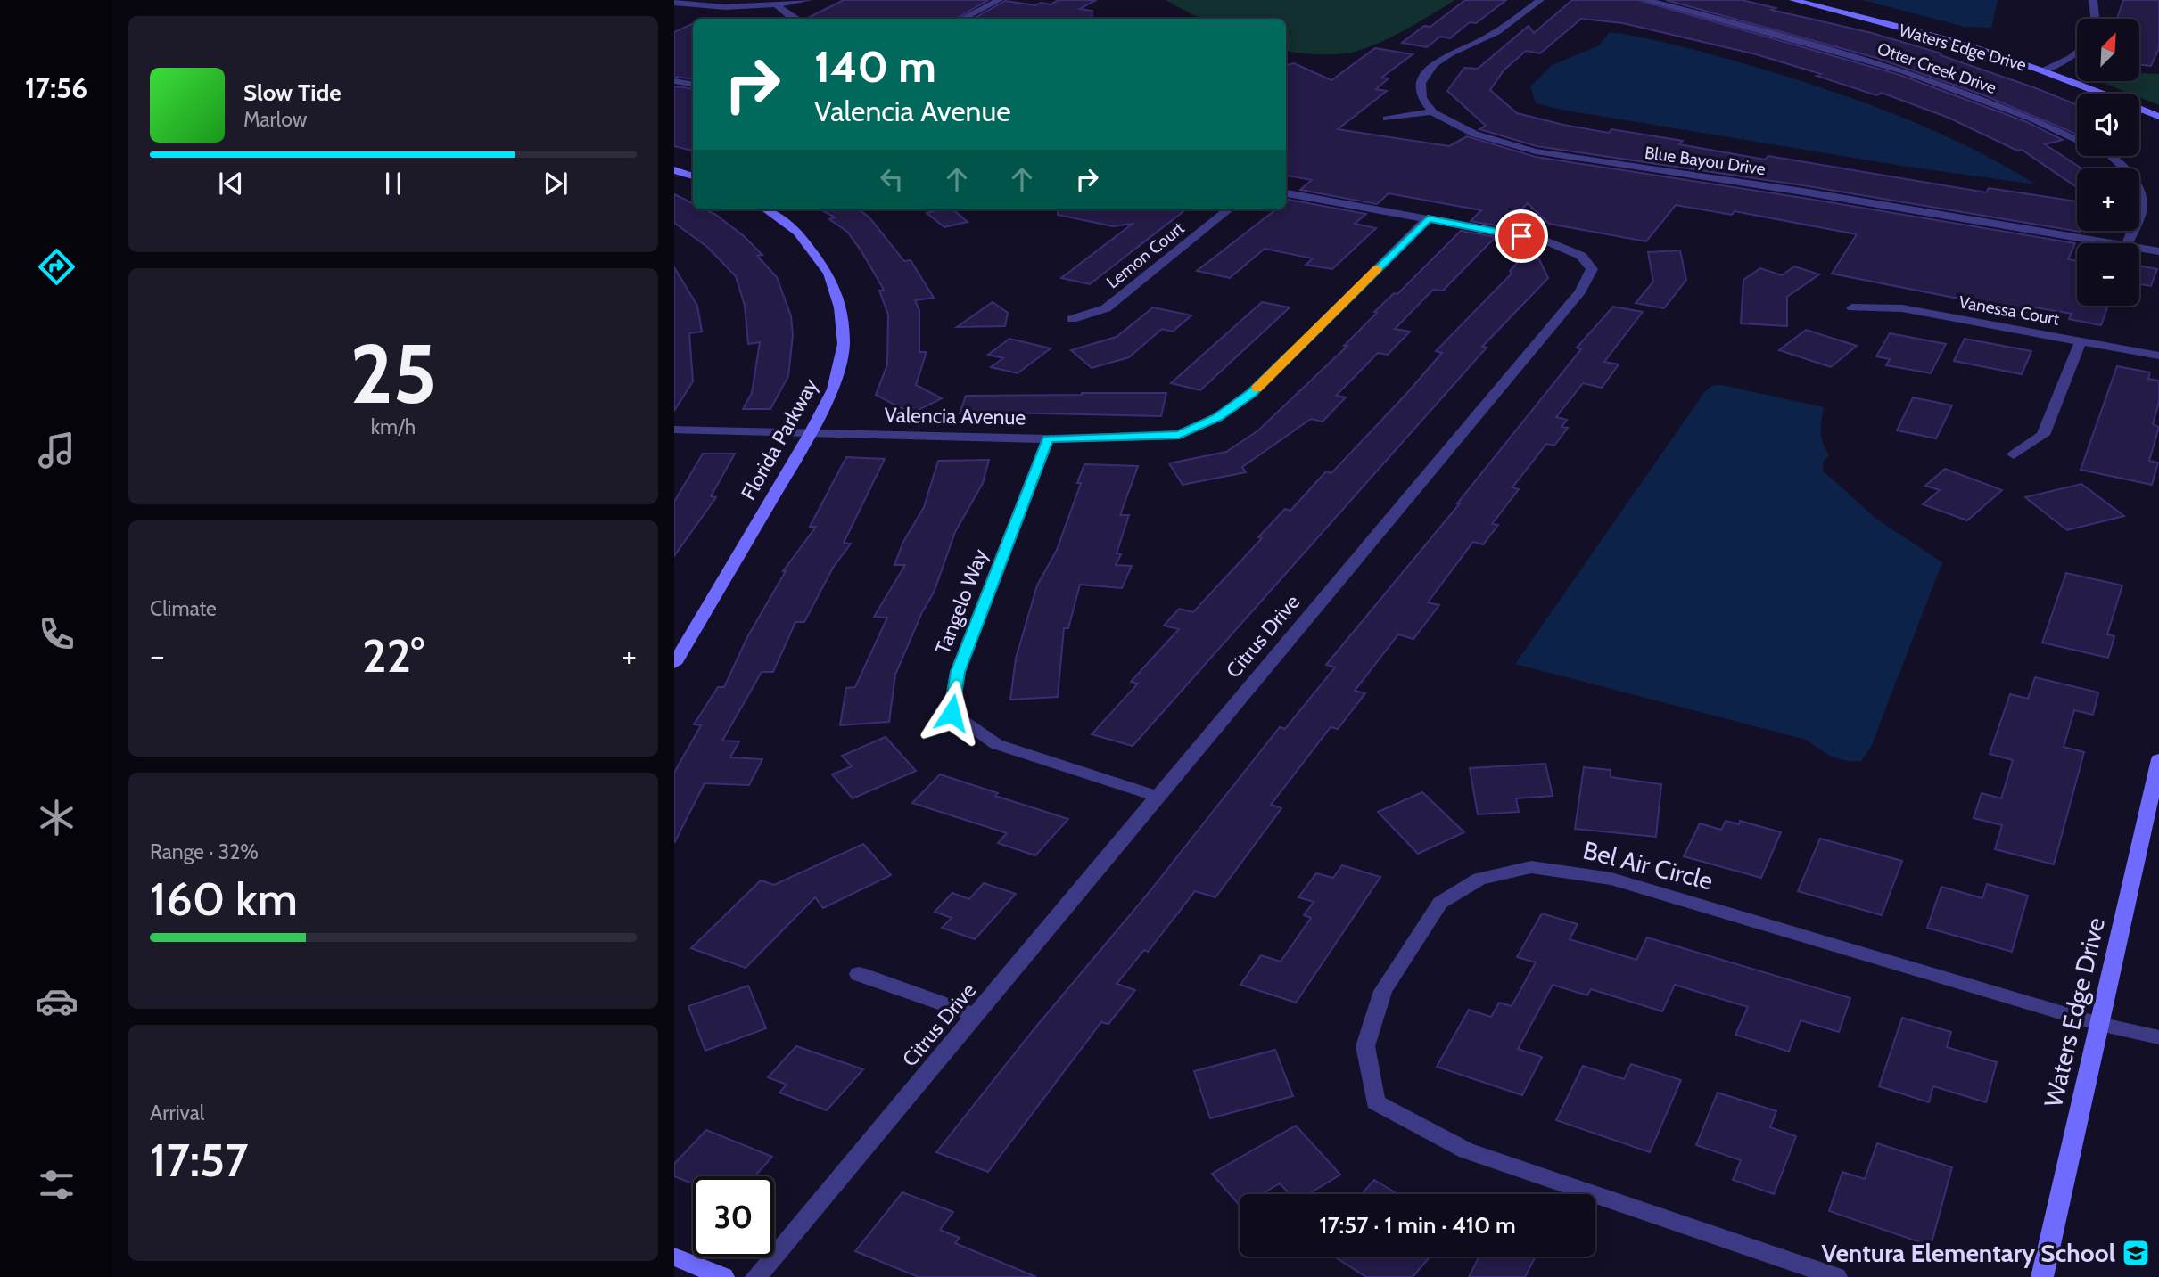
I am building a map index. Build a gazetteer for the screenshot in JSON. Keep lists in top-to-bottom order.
{
  "streets": {
    "street": [
      "Waters Edge Drive",
      "Otter Creek Drive",
      "Blue Bayou Drive",
      "Lemon Court",
      "Vanessa Court",
      "Valencia Avenue",
      "Florida Parkway",
      "Tangelo Way",
      "Citrus Drive",
      "Bel Air Circle"
    ]
  },
  "crossings": [
    ["Waters Edge Drive", "Bel Air Circle"],
    ["Valencia Avenue", "Florida Parkway"],
    ["Valencia Avenue", "Tangelo Way"],
    ["Valencia Avenue", "Citrus Drive"],
    ["Tangelo Way", "Citrus Drive"]
  ],
  "places": {
    "school or university": ["Ventura Elementary School"]
  },
  "north": "top right",
  "page": {
    "tabs": "17:56",
    "map_buttons": ["+", "−"],
    "turn": ["140 m", "Valencia Avenue"],
    "song": ["Slow Tide", "Marlow"],
    "tile": [
      ["25", "km/h"],
      "Climate",
      ["Range · 32%", "160 km"],
      ["Arrival", "17:57"]
    ],
    "heat": ["−", "22°", "+"],
    "limit": "30",
    "trip": "17:57 · 1 min · 410 m"
  }
}
